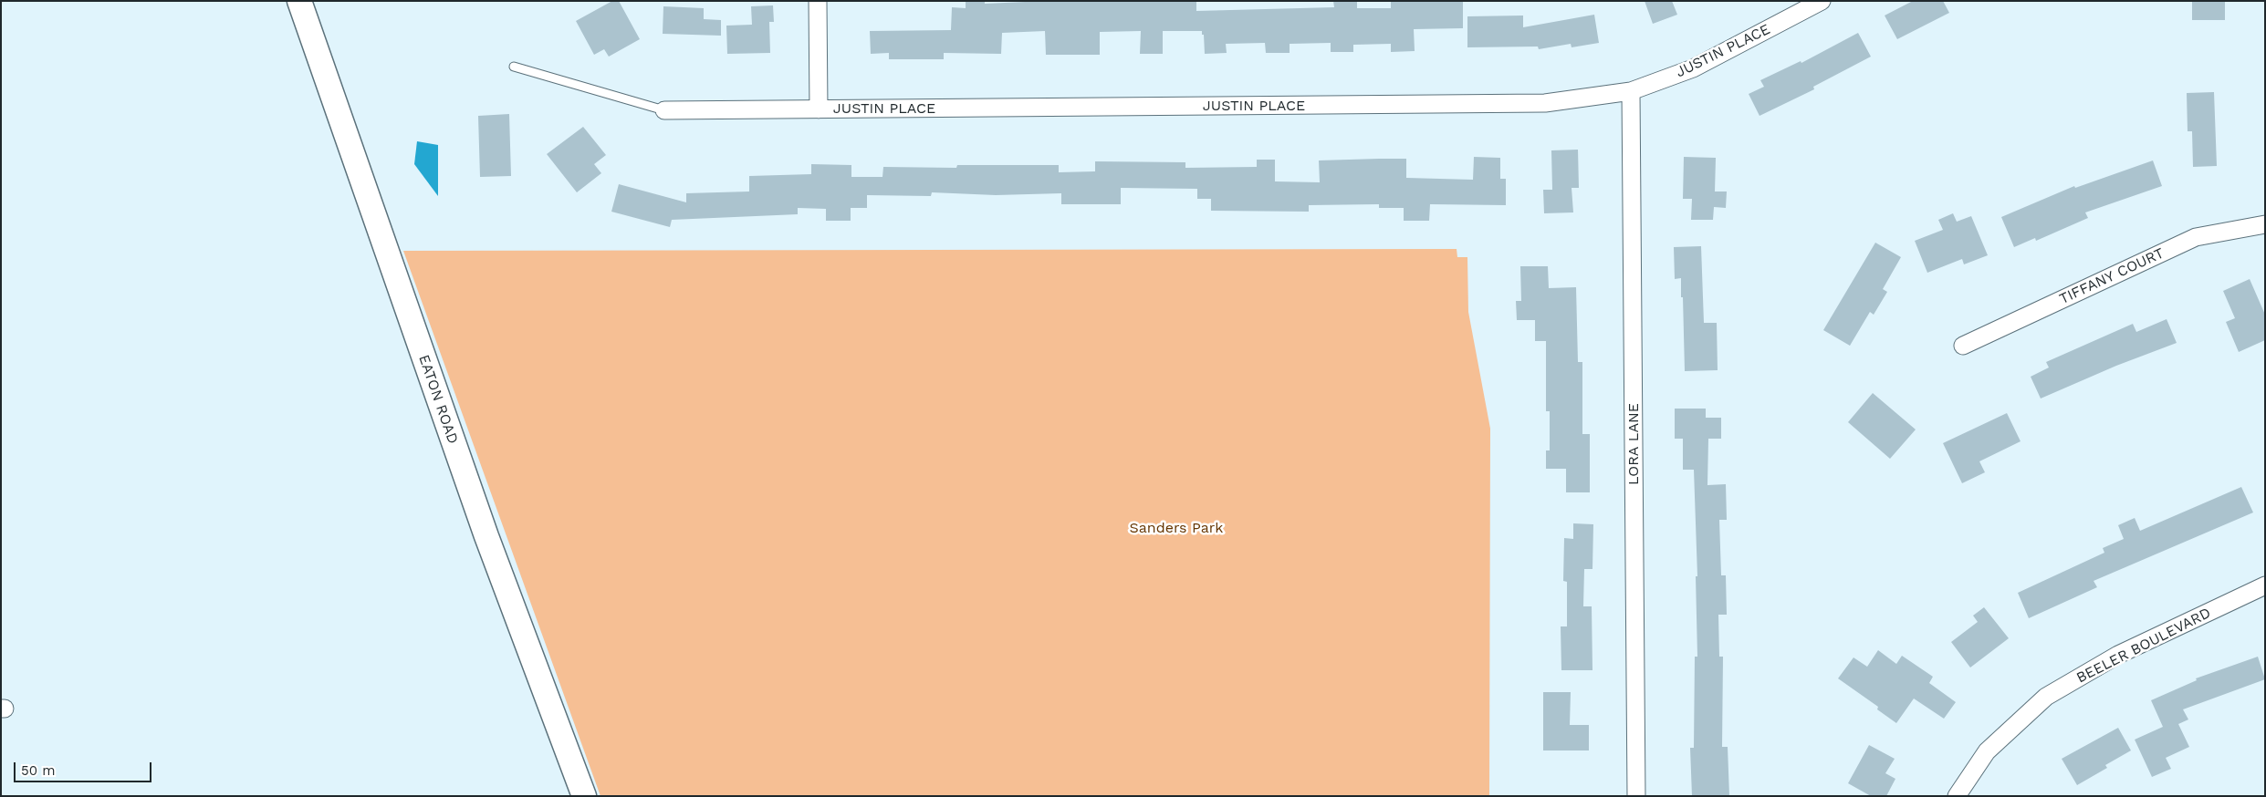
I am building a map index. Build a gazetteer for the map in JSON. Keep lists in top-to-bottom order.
{
  "streets": {
    "street": [
      "JUSTIN PLACE",
      "TIFFANY COURT",
      "EATON ROAD",
      "LORA LANE",
      "BEELER BOULEVARD"
    ]
  },
  "crossings": [
    ["JUSTIN PLACE", "LORA LANE"]
  ],
  "parks": ["Sanders Park"],
  "scale_bar": "50 m"
}
